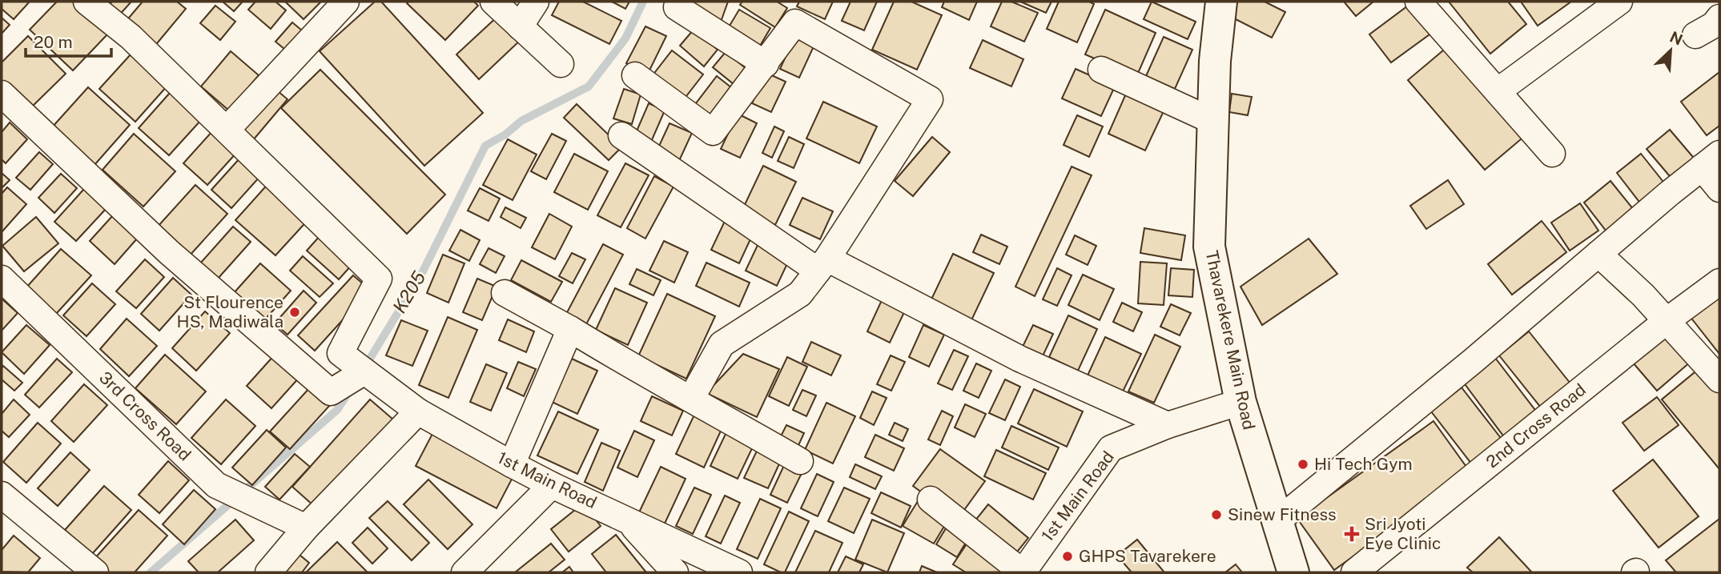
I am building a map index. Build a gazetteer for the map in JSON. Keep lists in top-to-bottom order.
{
  "streets": {
    "main road": ["Thavarekere Main Road"],
    "street": ["3rd Cross Road", "2nd Cross Road", "1st Main Road"]
  },
  "crossings": [
    ["Thavarekere Main Road", "1st Main Road"]
  ],
  "water": ["K205"],
  "places": {
    "other": [
      "St Flourence HS, Madiwala",
      "Hi Tech Gym",
      "Sinew Fitness",
      "GHPS Tavarekere"
    ],
    "health": ["Sri Jyoti Eye Clinic"]
  },
  "scale_bar": "20 m",
  "north": "top right"
}
